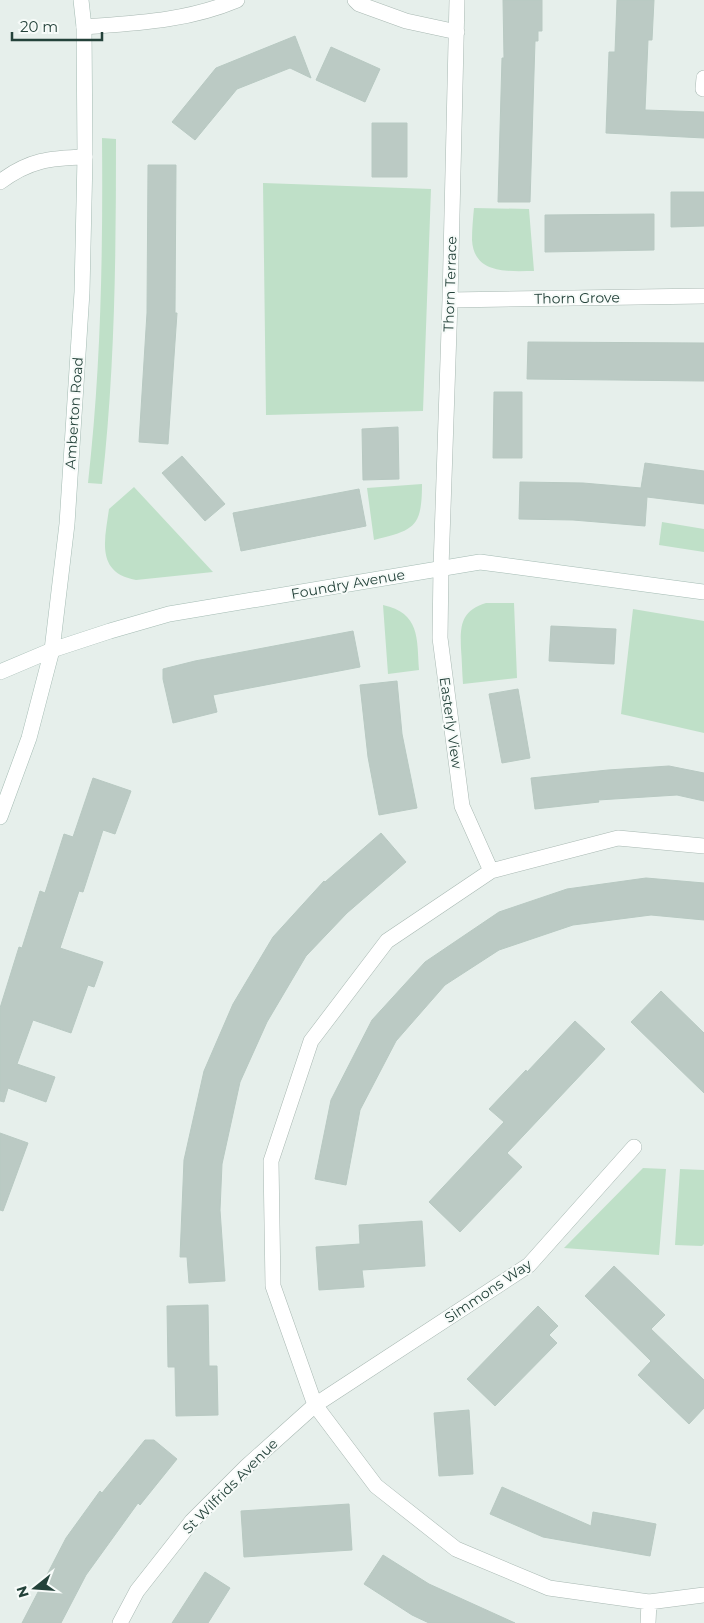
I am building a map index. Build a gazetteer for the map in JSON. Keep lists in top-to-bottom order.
{
  "streets": {
    "street": [
      "Thorn Terrace",
      "Thorn Grove",
      "Amberton Road",
      "Foundry Avenue",
      "Easterly View",
      "Simmons Way",
      "St Wilfrids Avenue"
    ]
  },
  "crossings": [
    ["Thorn Terrace", "Thorn Grove"],
    ["Thorn Terrace", "Foundry Avenue"],
    ["Thorn Terrace", "Easterly View"],
    ["Amberton Road", "Foundry Avenue"],
    ["Foundry Avenue", "Easterly View"],
    ["Simmons Way", "St Wilfrids Avenue"]
  ],
  "scale_bar": "20 m",
  "north": "left"
}
